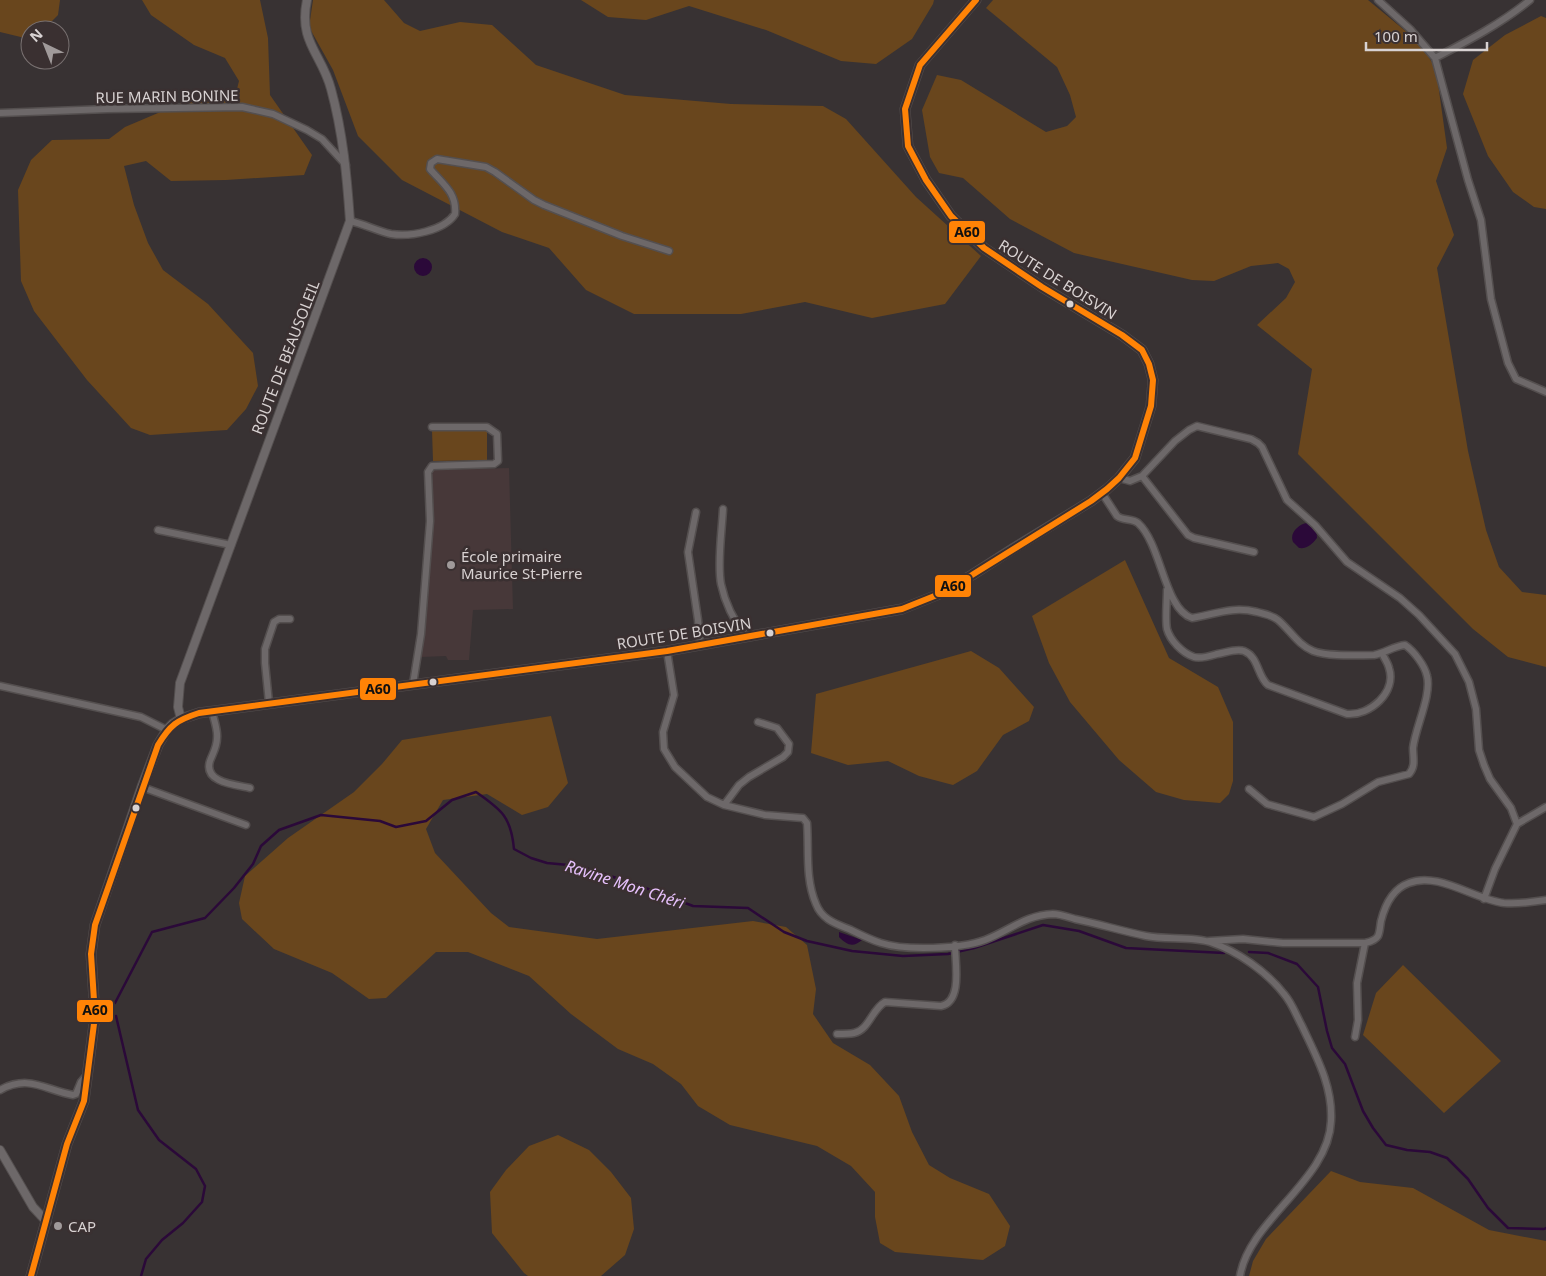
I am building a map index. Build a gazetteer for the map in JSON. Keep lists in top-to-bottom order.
{
  "streets": {
    "main road": ["ROUTE DE BOISVIN"],
    "street": ["RUE MARIN BONINE", "ROUTE DE BEAUSOLEIL"]
  },
  "crossings": [
    ["RUE MARIN BONINE", "ROUTE DE BEAUSOLEIL"],
    ["ROUTE DE BOISVIN", "ROUTE DE BEAUSOLEIL"]
  ],
  "water": ["Ravine Mon Chéri"],
  "places": ["École primaire Maurice St-Pierre", "CAP"],
  "lines": ["transit line A60"],
  "scale_bar": "100 m",
  "north": "top left"
}
